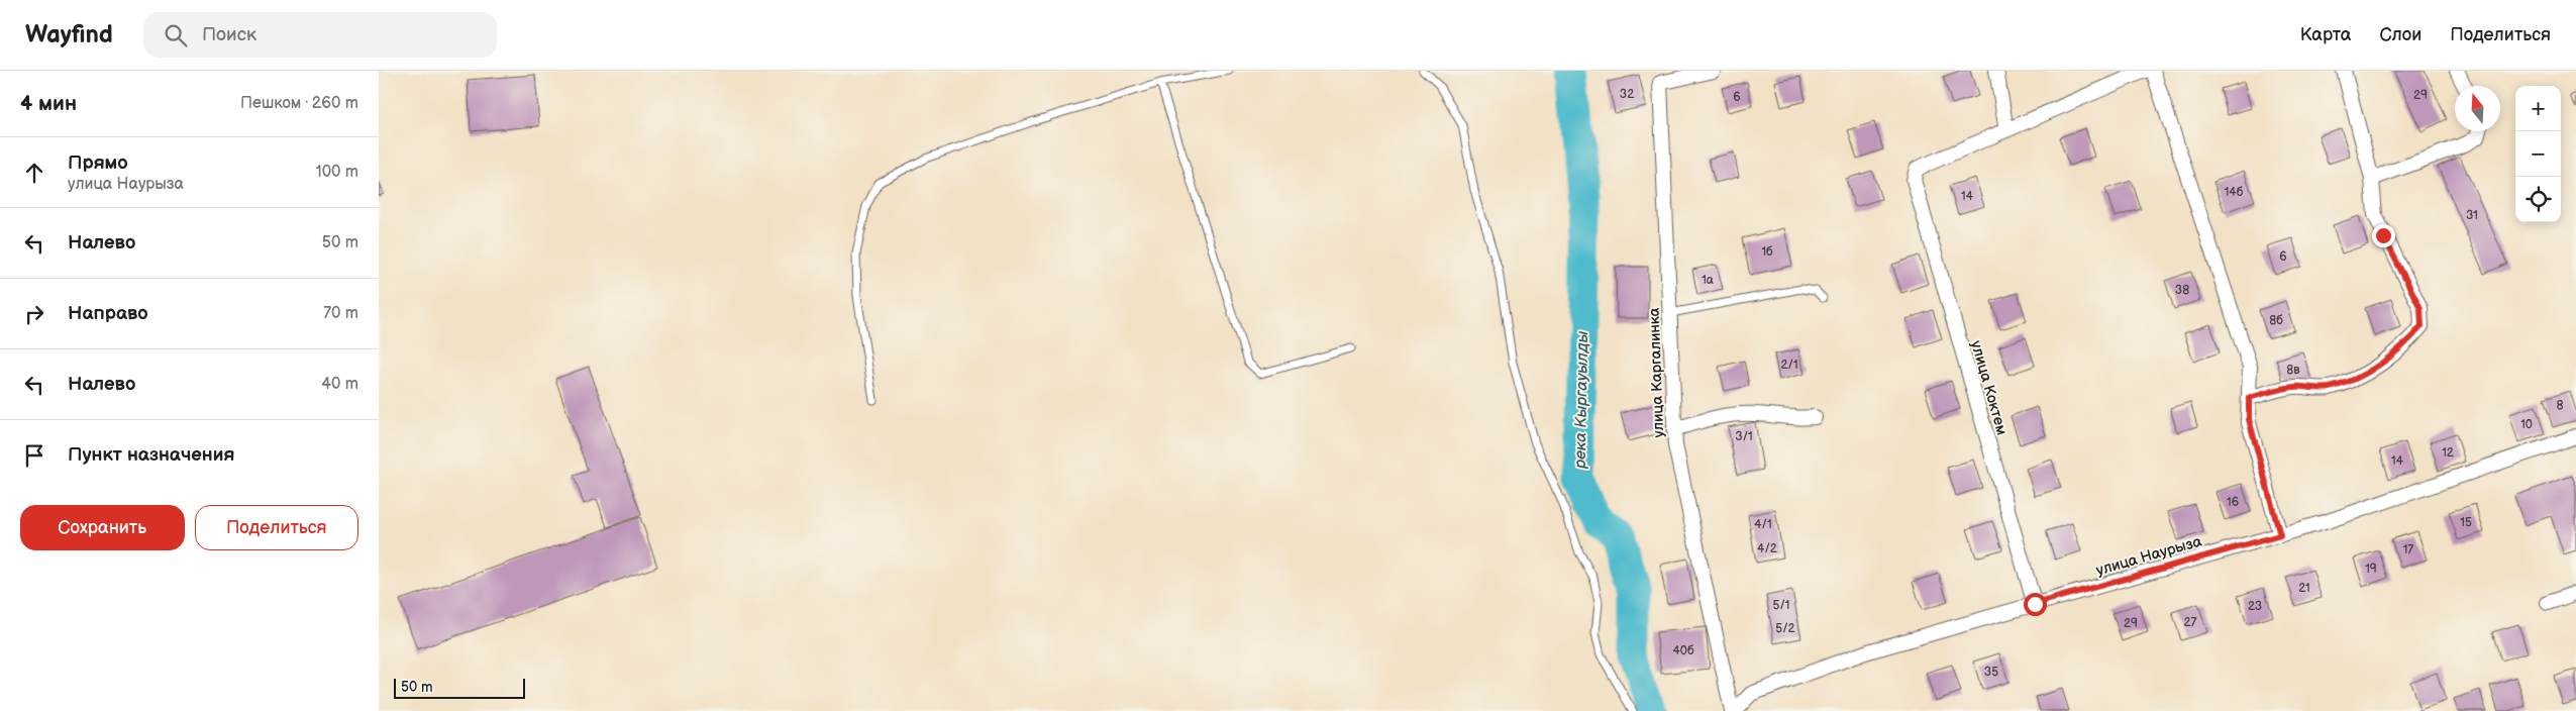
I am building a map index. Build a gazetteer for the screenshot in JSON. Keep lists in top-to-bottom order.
{
  "streets": {
    "street": ["улица Каргалинка", "улица Коктем", "улица Наурыза"]
  },
  "crossings": [
    ["улица Каргалинка", "улица Наурыза"],
    ["улица Коктем", "улица Наурыза"]
  ],
  "water": ["река Кыргауылды"],
  "house_numbers": [
    "32",
    "29",
    "6",
    "14б",
    "14",
    "31",
    "1б",
    "6",
    "1а",
    "38",
    "8б",
    "2/1",
    "8в",
    "8",
    "10",
    "3/1",
    "12",
    "14",
    "16",
    "15",
    "4/1",
    "4/2",
    "17",
    "19",
    "21",
    "5/1",
    "23",
    "27",
    "29",
    "5/2",
    "40б",
    "35"
  ],
  "scale_bar": "50 m",
  "north": "top",
  "page": {
    "header": "Wayfind",
    "search": "Поиск",
    "nav": ["Карта", "Слои", "Поделиться"],
    "heading": ["4 мин", "Пешком · 260 m"],
    "map_buttons": ["+", "−"],
    "list": [
      ["Прямо", "улица Наурыза", "100 m"],
      ["Налево", "50 m"],
      ["Направо", "70 m"],
      ["Налево", "40 m"],
      "Пункт назначения"
    ],
    "buttons": ["Сохранить", "Поделиться"],
    "scale": "50 m"
  }
}
